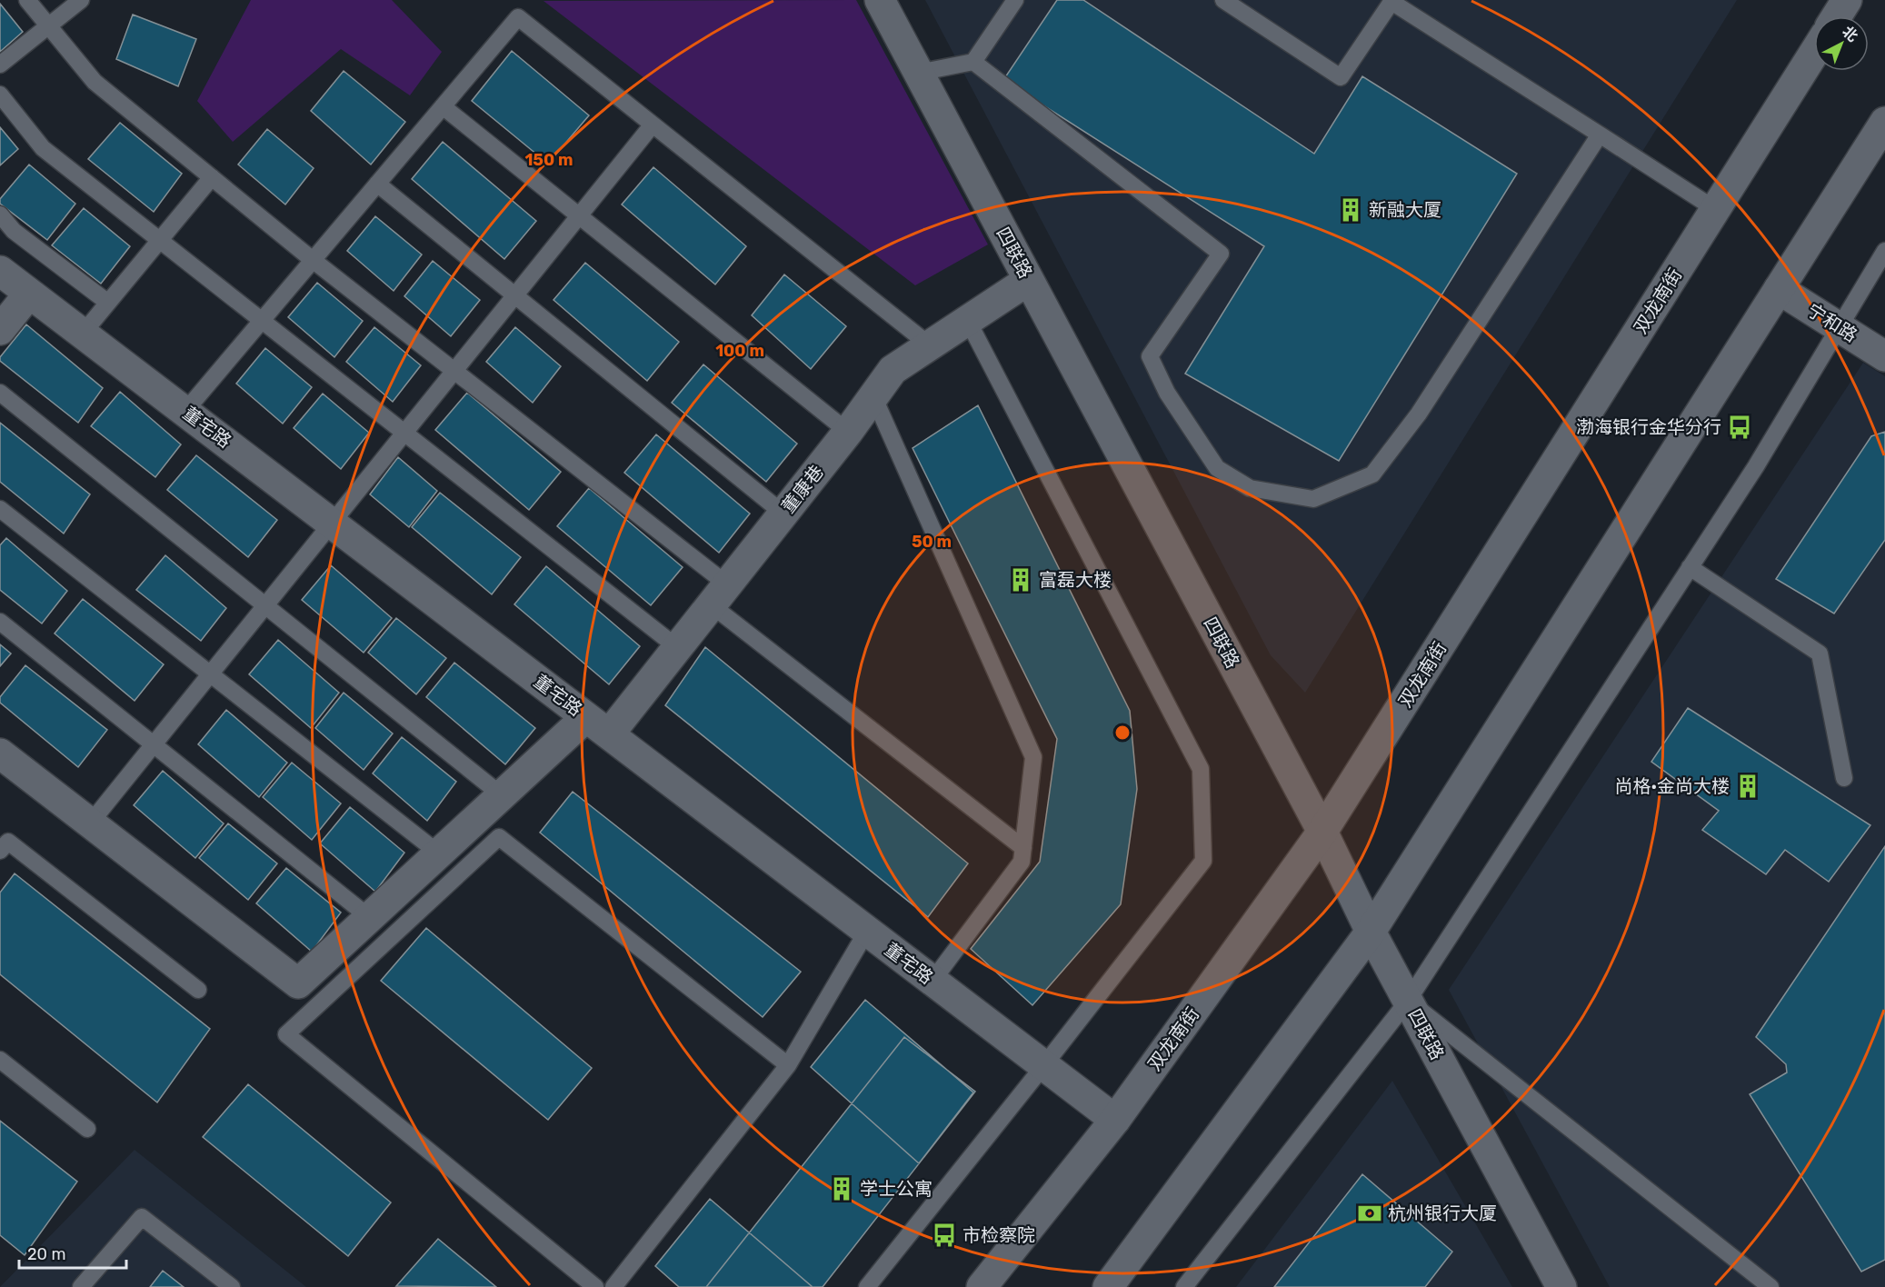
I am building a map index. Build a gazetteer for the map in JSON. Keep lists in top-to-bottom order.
{
  "streets": {
    "street": [
      "四联路",
      "双龙南街",
      "宁和路",
      "董宅路",
      "董康巷"
    ]
  },
  "crossings": [
    ["四联路", "双龙南街"],
    ["四联路", "董康巷"],
    ["双龙南街", "董宅路"],
    ["董宅路", "董康巷"]
  ],
  "places": {
    "building": [
      "新融大厦",
      "富磊大楼",
      "尚格·金尚大楼",
      "学士公寓"
    ],
    "bus stop": ["渤海银行金华分行", "市检察院"],
    "bank": ["杭州银行大厦"]
  },
  "scale_bar": "20 m",
  "north": "top right",
  "rings": ["150 m", "100 m", "50 m"]
}
